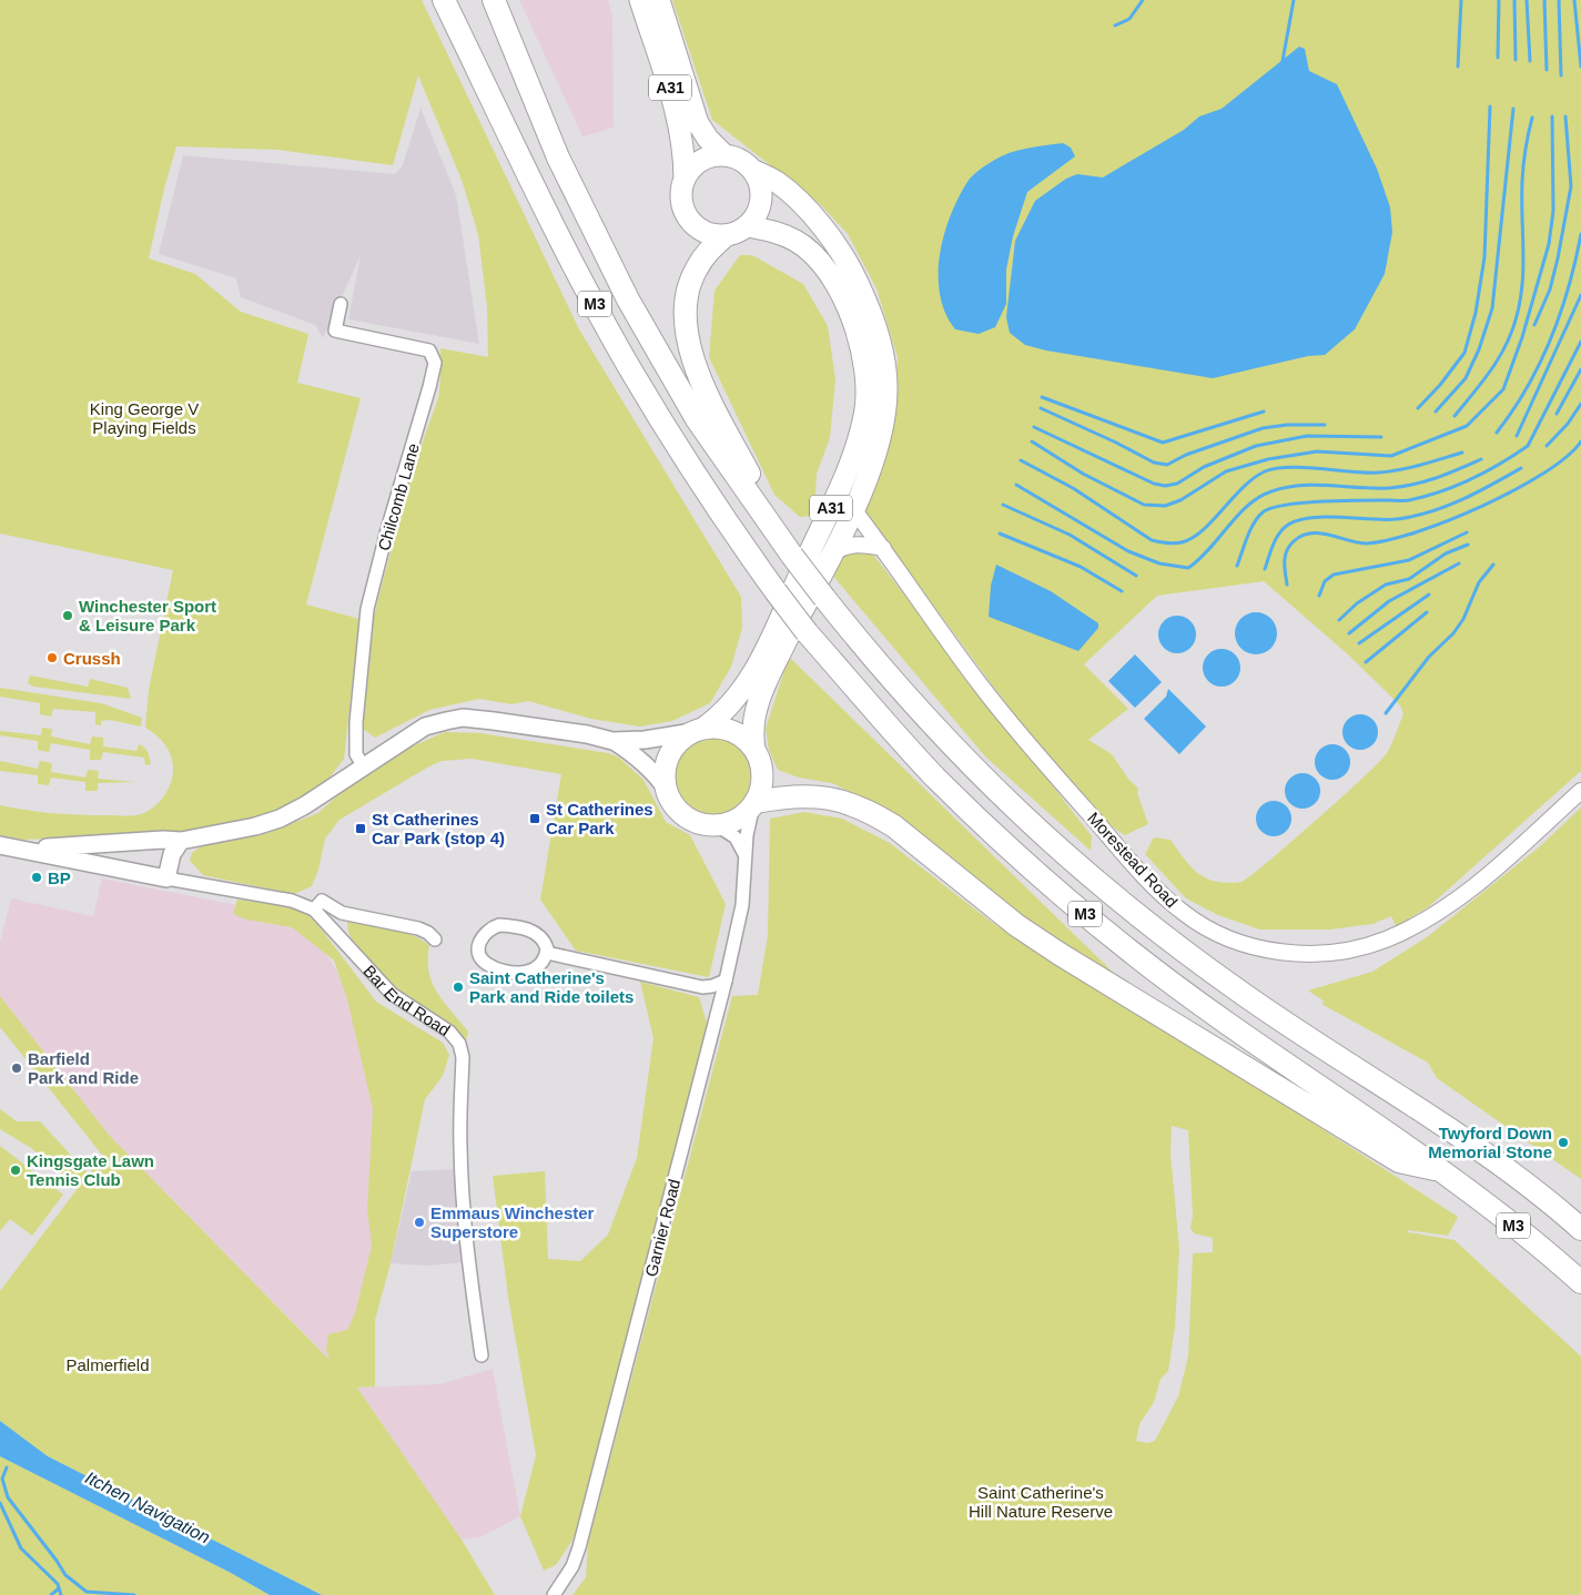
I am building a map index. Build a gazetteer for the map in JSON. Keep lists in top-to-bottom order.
{
  "streets": {
    "highway": ["A31", "M3"],
    "main road": ["Bar End Road"],
    "street": ["Chilcomb Lane", "Morestead Road", "Garnier Road"]
  },
  "crossings": [
    ["A31", "M3"],
    ["A31", "Morestead Road"],
    ["A31", "Garnier Road"],
    ["M3", "Garnier Road"]
  ],
  "water": ["Itchen Navigation"],
  "parks": ["King George V Playing Fields", "Palmerfield", "Saint Catherine's Hill Nature Reserve"],
  "places": {
    "other": [
      "Winchester Sport & Leisure Park",
      "Crussh",
      "BP",
      "Saint Catherine's Park and Ride toilets",
      "Barfield Park and Ride",
      "Twyford Down Memorial Stone",
      "Kingsgate Lawn Tennis Club",
      "Emmaus Winchester Superstore"
    ],
    "transit": ["St Catherines Car Park", "St Catherines Car Park (stop 4)"]
  }
}
